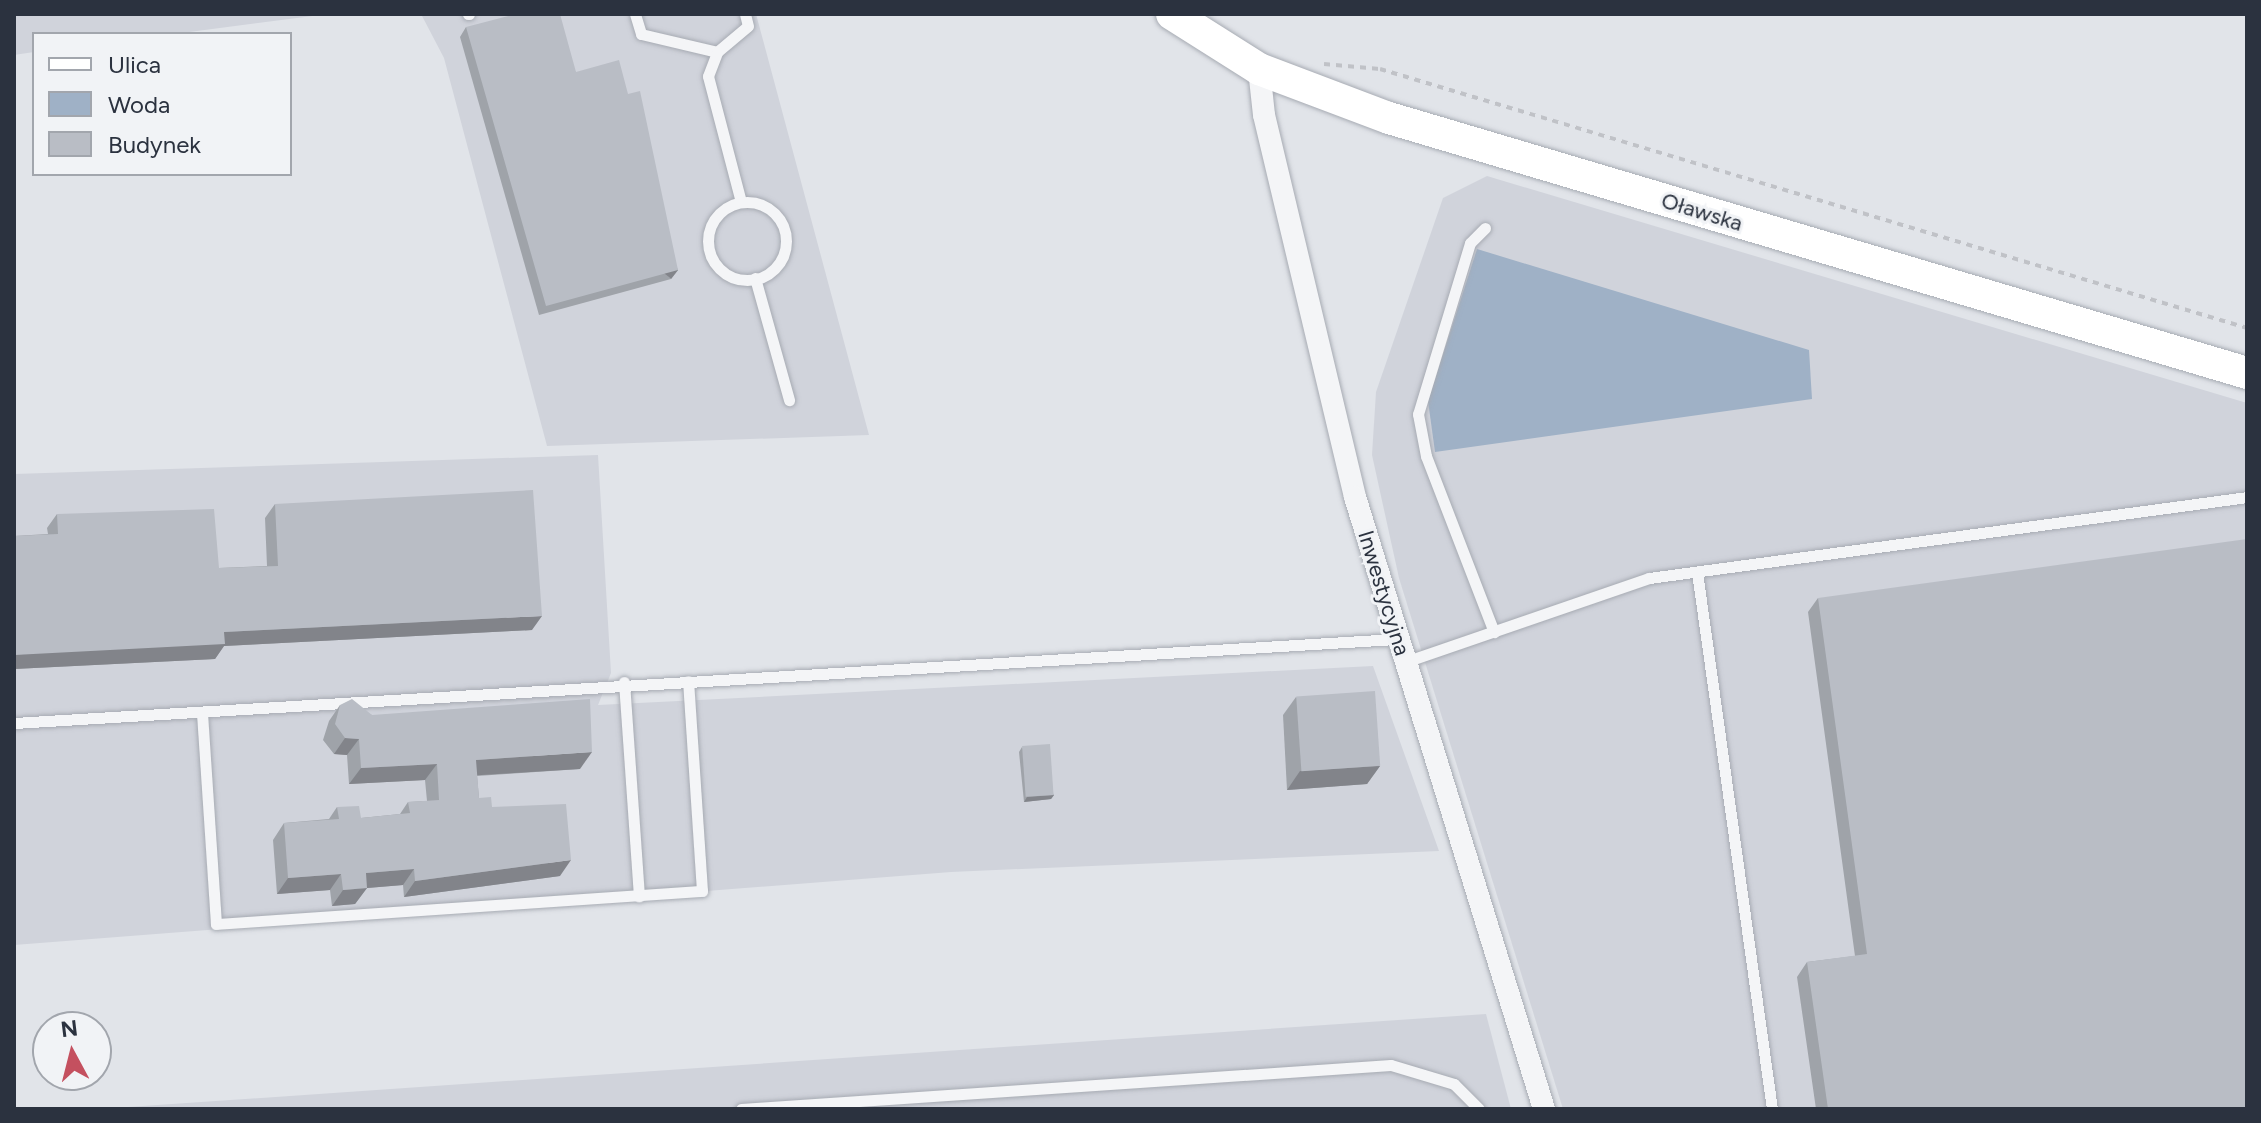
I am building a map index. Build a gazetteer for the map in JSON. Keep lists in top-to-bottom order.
{
  "streets": {
    "street": ["Oławska", "Inwestycyjna"]
  },
  "crossings": [
    ["Oławska", "Inwestycyjna"]
  ],
  "legend": ["Ulica", "Woda", "Budynek"],
  "north": "top"
}
